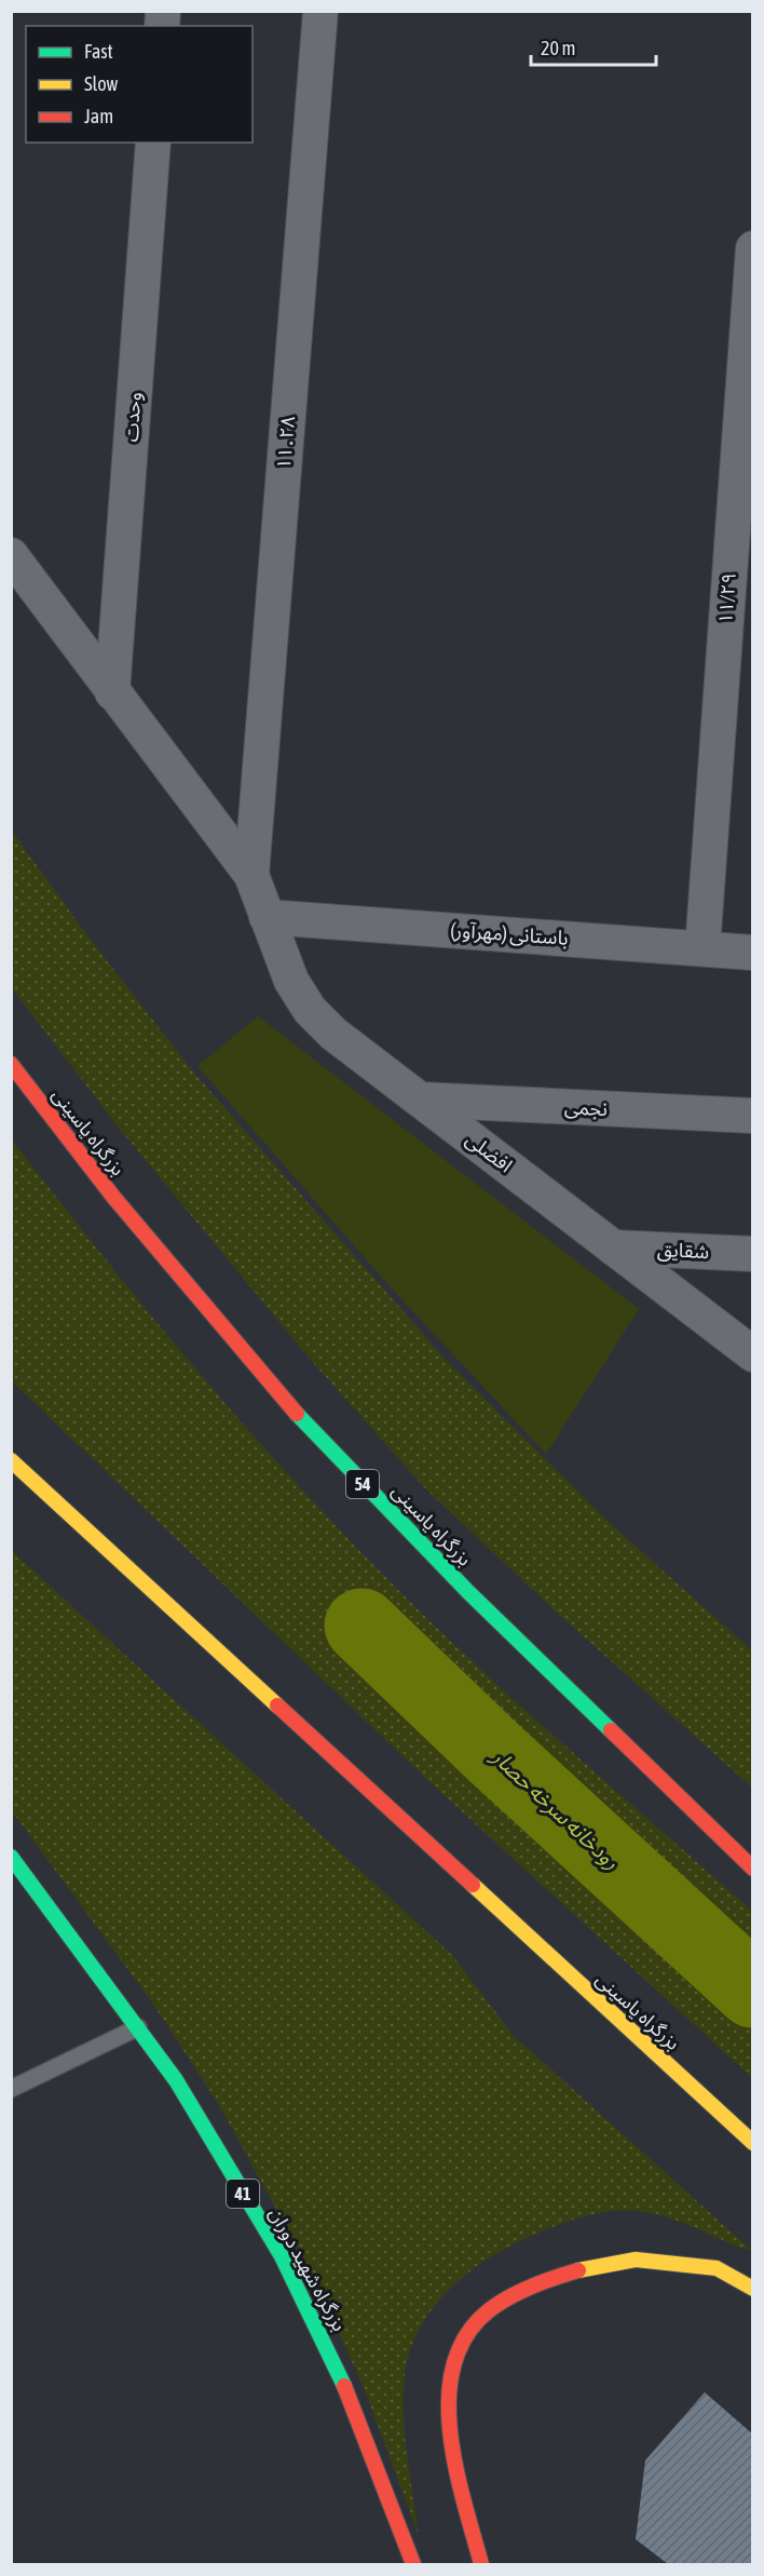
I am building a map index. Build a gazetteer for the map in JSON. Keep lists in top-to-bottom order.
{
  "streets": {
    "highway": [
      "بزرگراه یاسینی",
      "54",
      "41",
      "بزرگراه شهید دوران"
    ],
    "street": [
      "وحدت",
      "۱۱ . ۲۸",
      "۱۱/۲۹",
      "باستانی (مهرآور)",
      "نجمی",
      "افضلی",
      "شقایق"
    ]
  },
  "crossings": [
    ["۱۱ . ۲۸", "افضلی"],
    ["۱۱/۲۹", "باستانی (مهرآور)"],
    ["باستانی (مهرآور)", "افضلی"],
    ["نجمی", "افضلی"],
    ["افضلی", "شقایق"]
  ],
  "water": ["رودخانه سرخه حصار"],
  "legend": ["Fast", "Slow", "Jam"],
  "scale_bar": "20 m"
}
